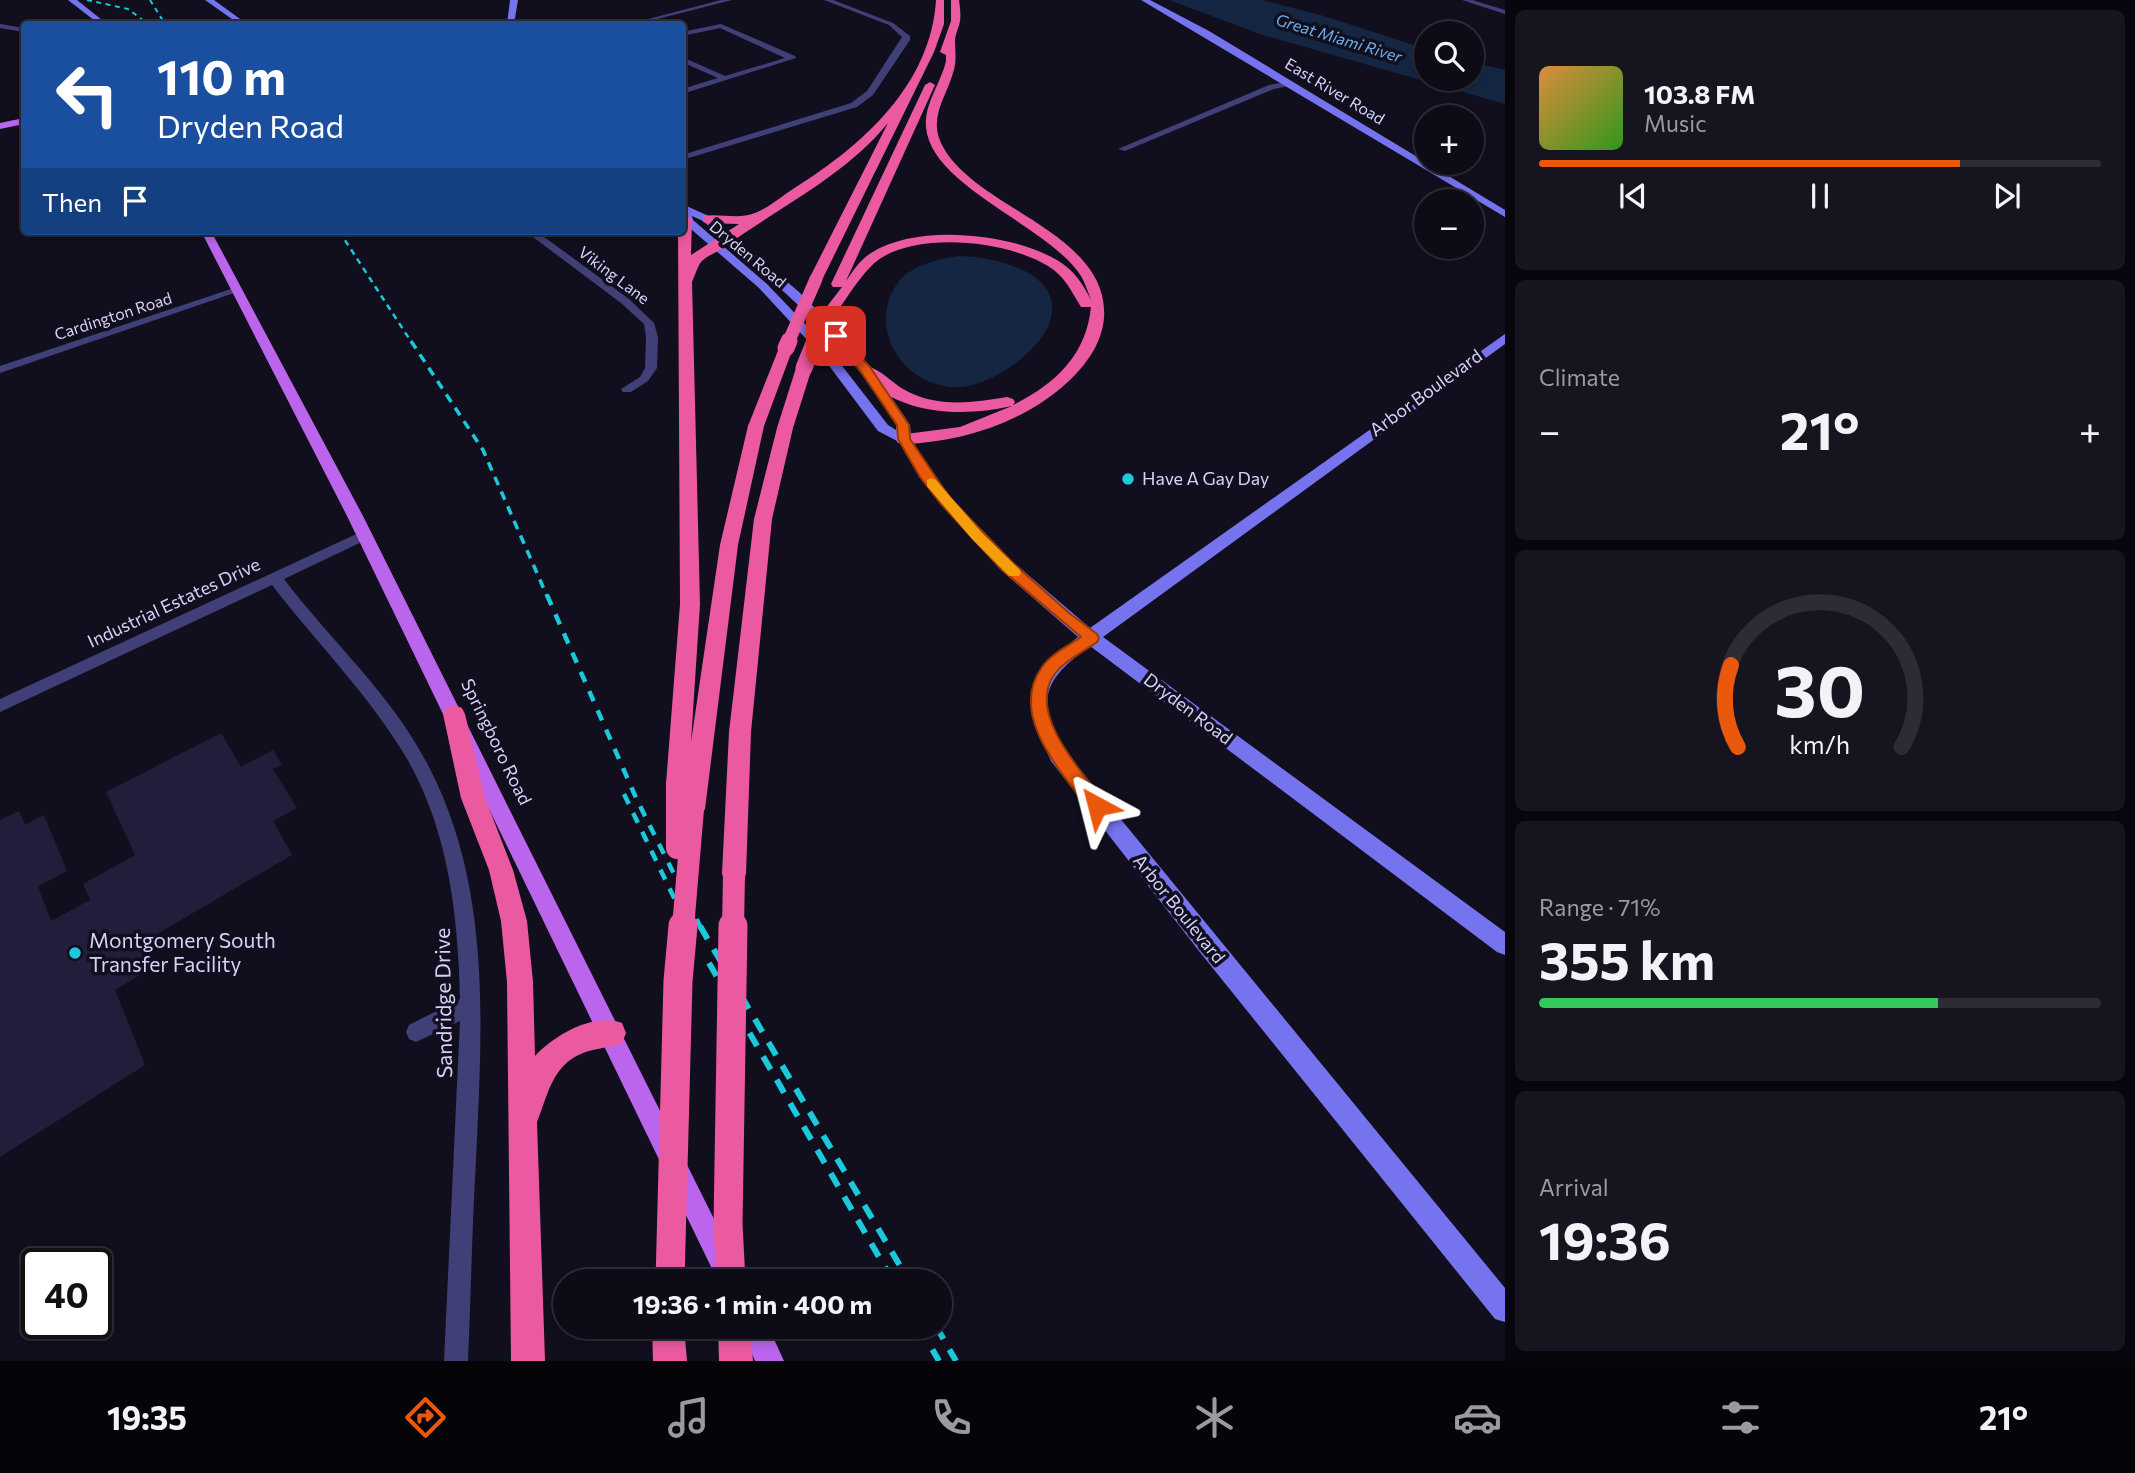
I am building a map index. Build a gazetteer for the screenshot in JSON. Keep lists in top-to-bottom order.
{
  "streets": {
    "main road": ["Springboro Road"],
    "street": [
      "East River Road",
      "Dryden Road",
      "Viking Lane",
      "Cardington Road",
      "Arbor Boulevard",
      "Industrial Estates Drive",
      "Sandridge Drive"
    ]
  },
  "crossings": [
    ["Dryden Road", "Arbor Boulevard"],
    ["Cardington Road", "Springboro Road"],
    ["Industrial Estates Drive", "Springboro Road"],
    ["Industrial Estates Drive", "Sandridge Drive"]
  ],
  "water": ["Great Miami River"],
  "places": ["Have A Gay Day", "Montgomery South Transfer Facility"],
  "page": {
    "map_buttons": ["+", "−"],
    "turn": ["110 m", "Dryden Road"],
    "song": ["103.8 FM", "Music"],
    "then": "Then",
    "tile": [
      "Climate",
      ["Range · 71%", "355 km"],
      ["Arrival", "19:36"]
    ],
    "heat": ["−", "21°", "+"],
    "limit": "40",
    "trip": "19:36 · 1 min · 400 m",
    "tabs": ["19:35", "21°"],
    "gauge": ["30", "km/h"]
  }
}
